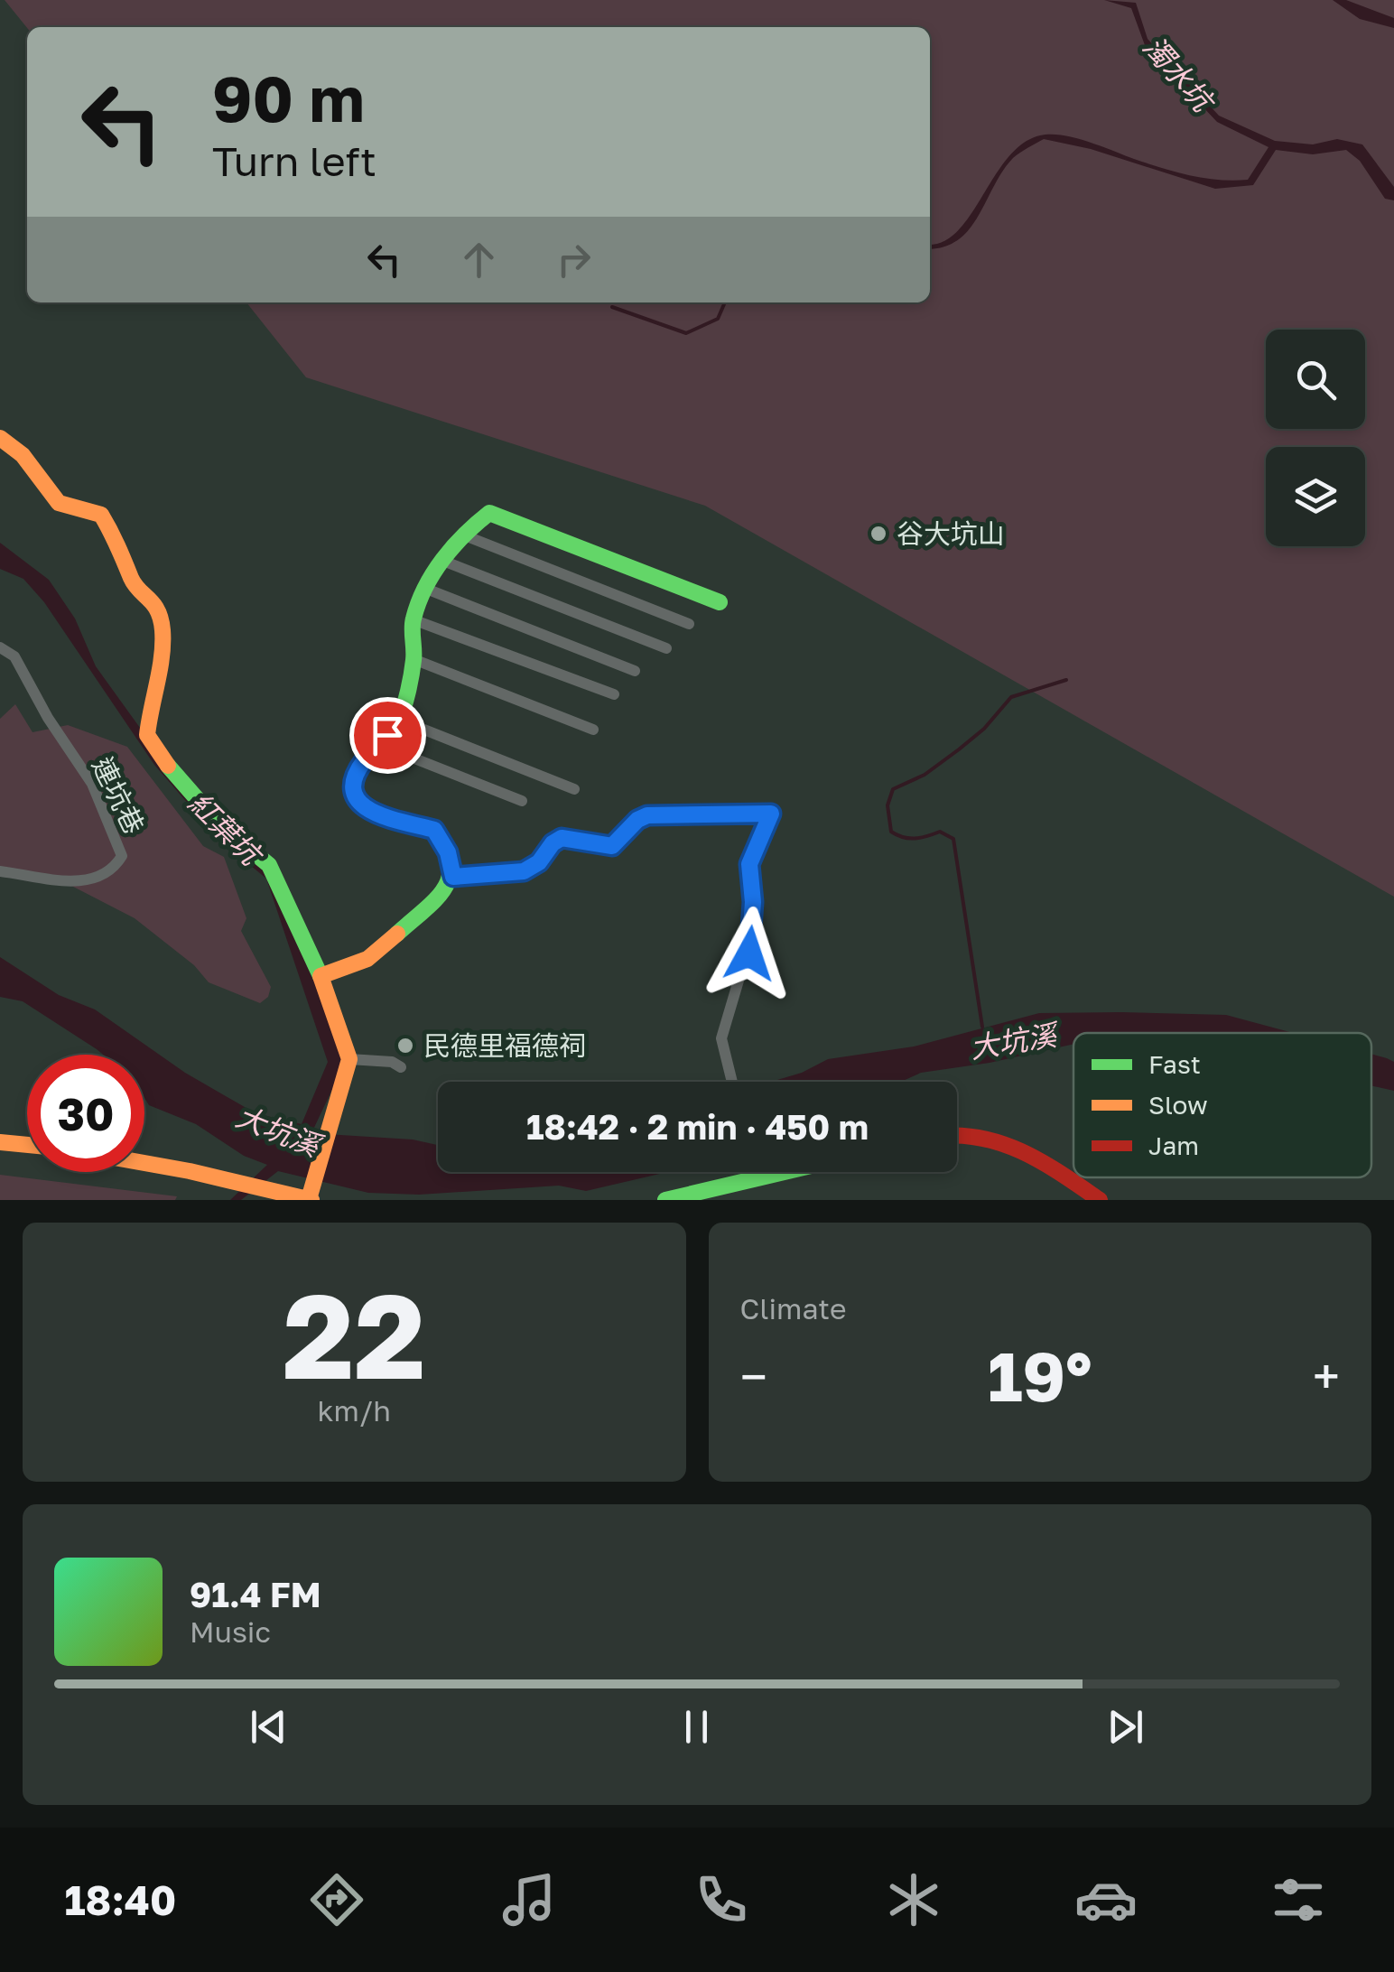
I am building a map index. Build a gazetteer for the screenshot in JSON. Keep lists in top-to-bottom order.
{
  "streets": {
    "street": ["連坑巷"]
  },
  "water": ["濁水坑", "紅葉坑", "大坑溪"],
  "places": ["谷大坑山", "民德里福德祠"],
  "legend": ["Fast", "Slow", "Jam"],
  "page": {
    "turn": ["90 m", "Turn left"],
    "limit": "30",
    "trip": "18:42 · 2 min · 450 m",
    "tile": [
      ["22", "km/h"],
      "Climate"
    ],
    "heat": ["−", "19°", "+"],
    "song": ["91.4 FM", "Music"],
    "tabs": "18:40"
  }
}
